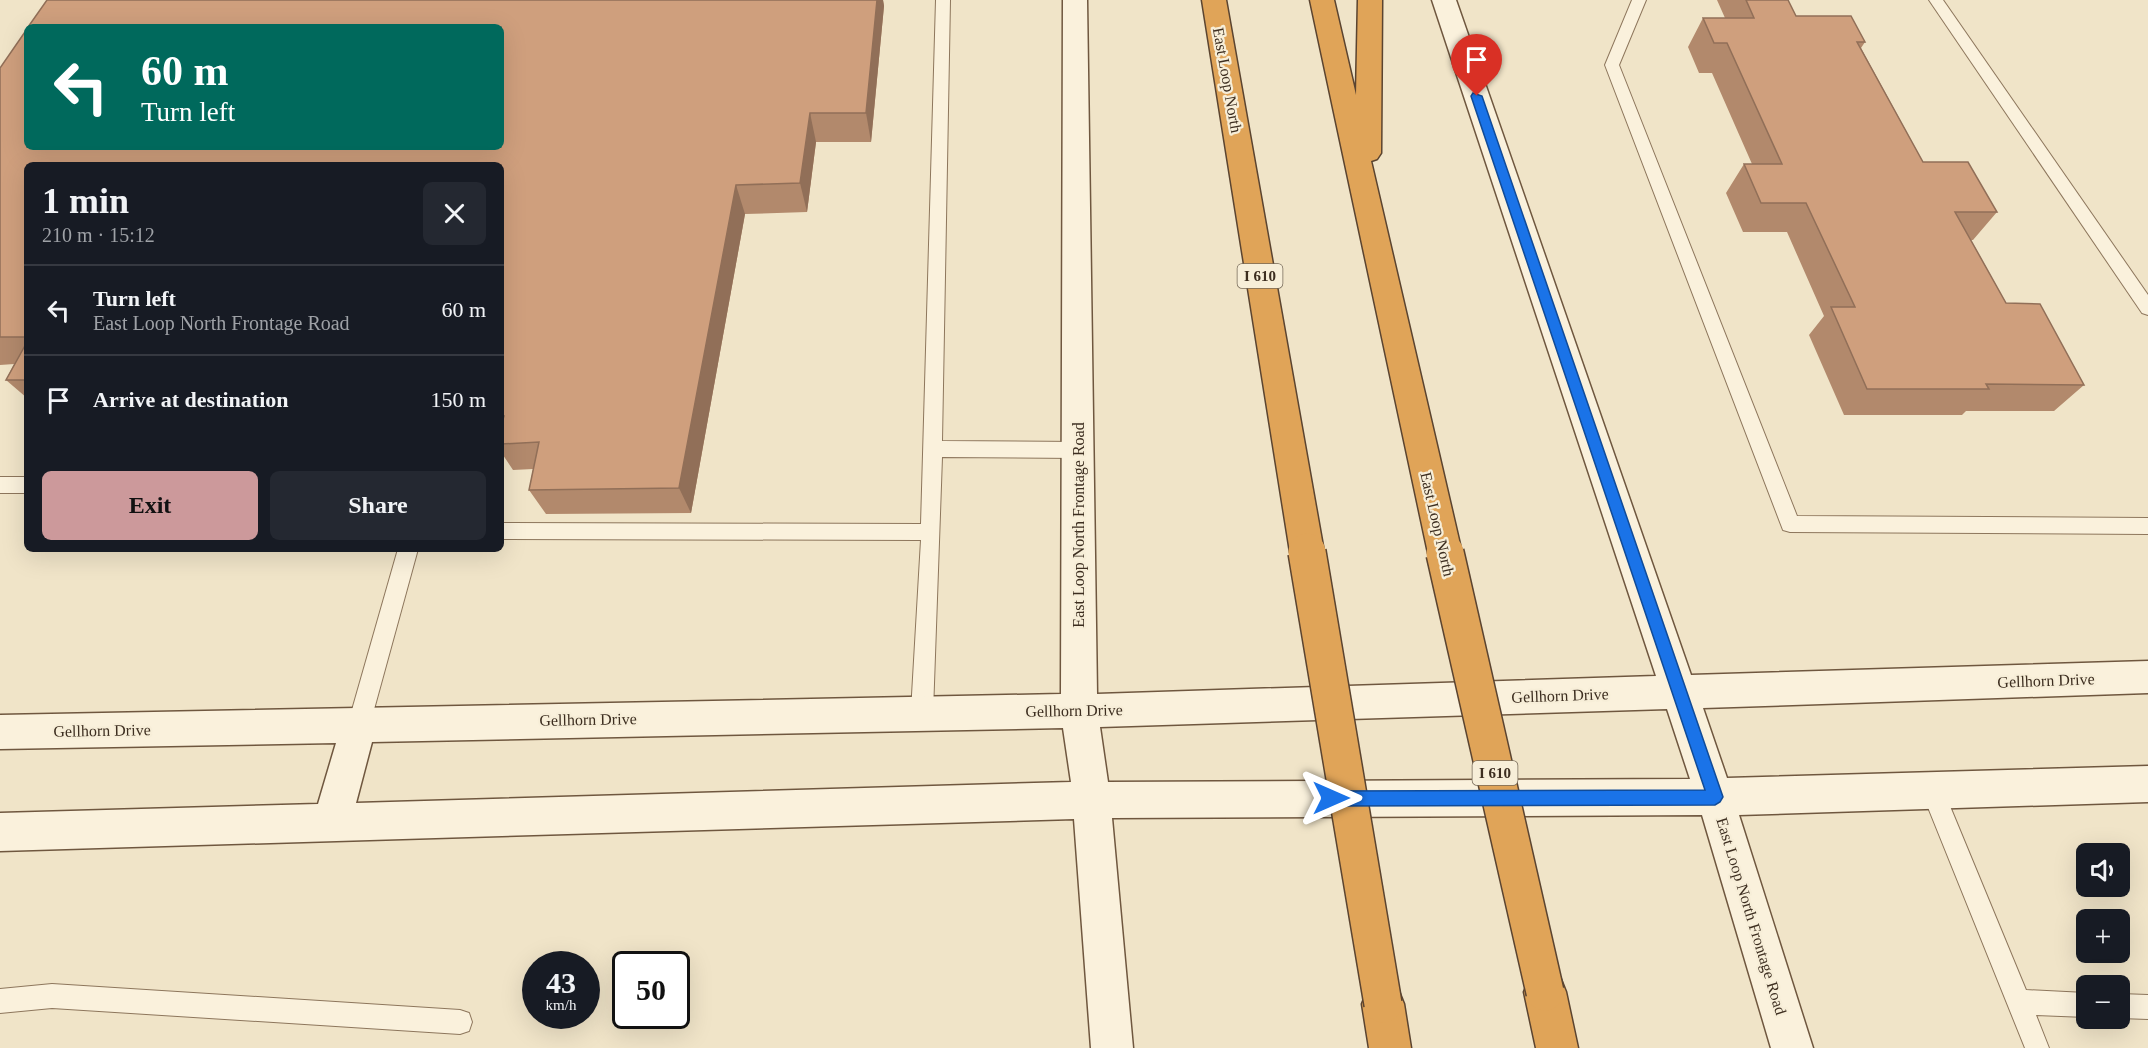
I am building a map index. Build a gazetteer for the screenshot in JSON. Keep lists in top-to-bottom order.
{
  "streets": {
    "highway": ["East Loop North", "I 610"],
    "main road": ["East Loop North Frontage Road", "Gellhorn Drive"]
  },
  "crossings": [
    ["East Loop North Frontage Road", "Gellhorn Drive"]
  ],
  "page": {
    "turn": ["60 m", "Turn left"],
    "heading": ["1 min", "210 m · 15:12"],
    "list": [
      {
        "name": "Turn left",
        "note": "East Loop North Frontage Road",
        "value": "60 m"
      },
      {
        "name": "Arrive at destination",
        "value": "150 m"
      }
    ],
    "buttons": ["Exit", "Share"],
    "map_buttons": ["+", "−"],
    "speed": "43 km/h",
    "limit": "50"
  }
}
